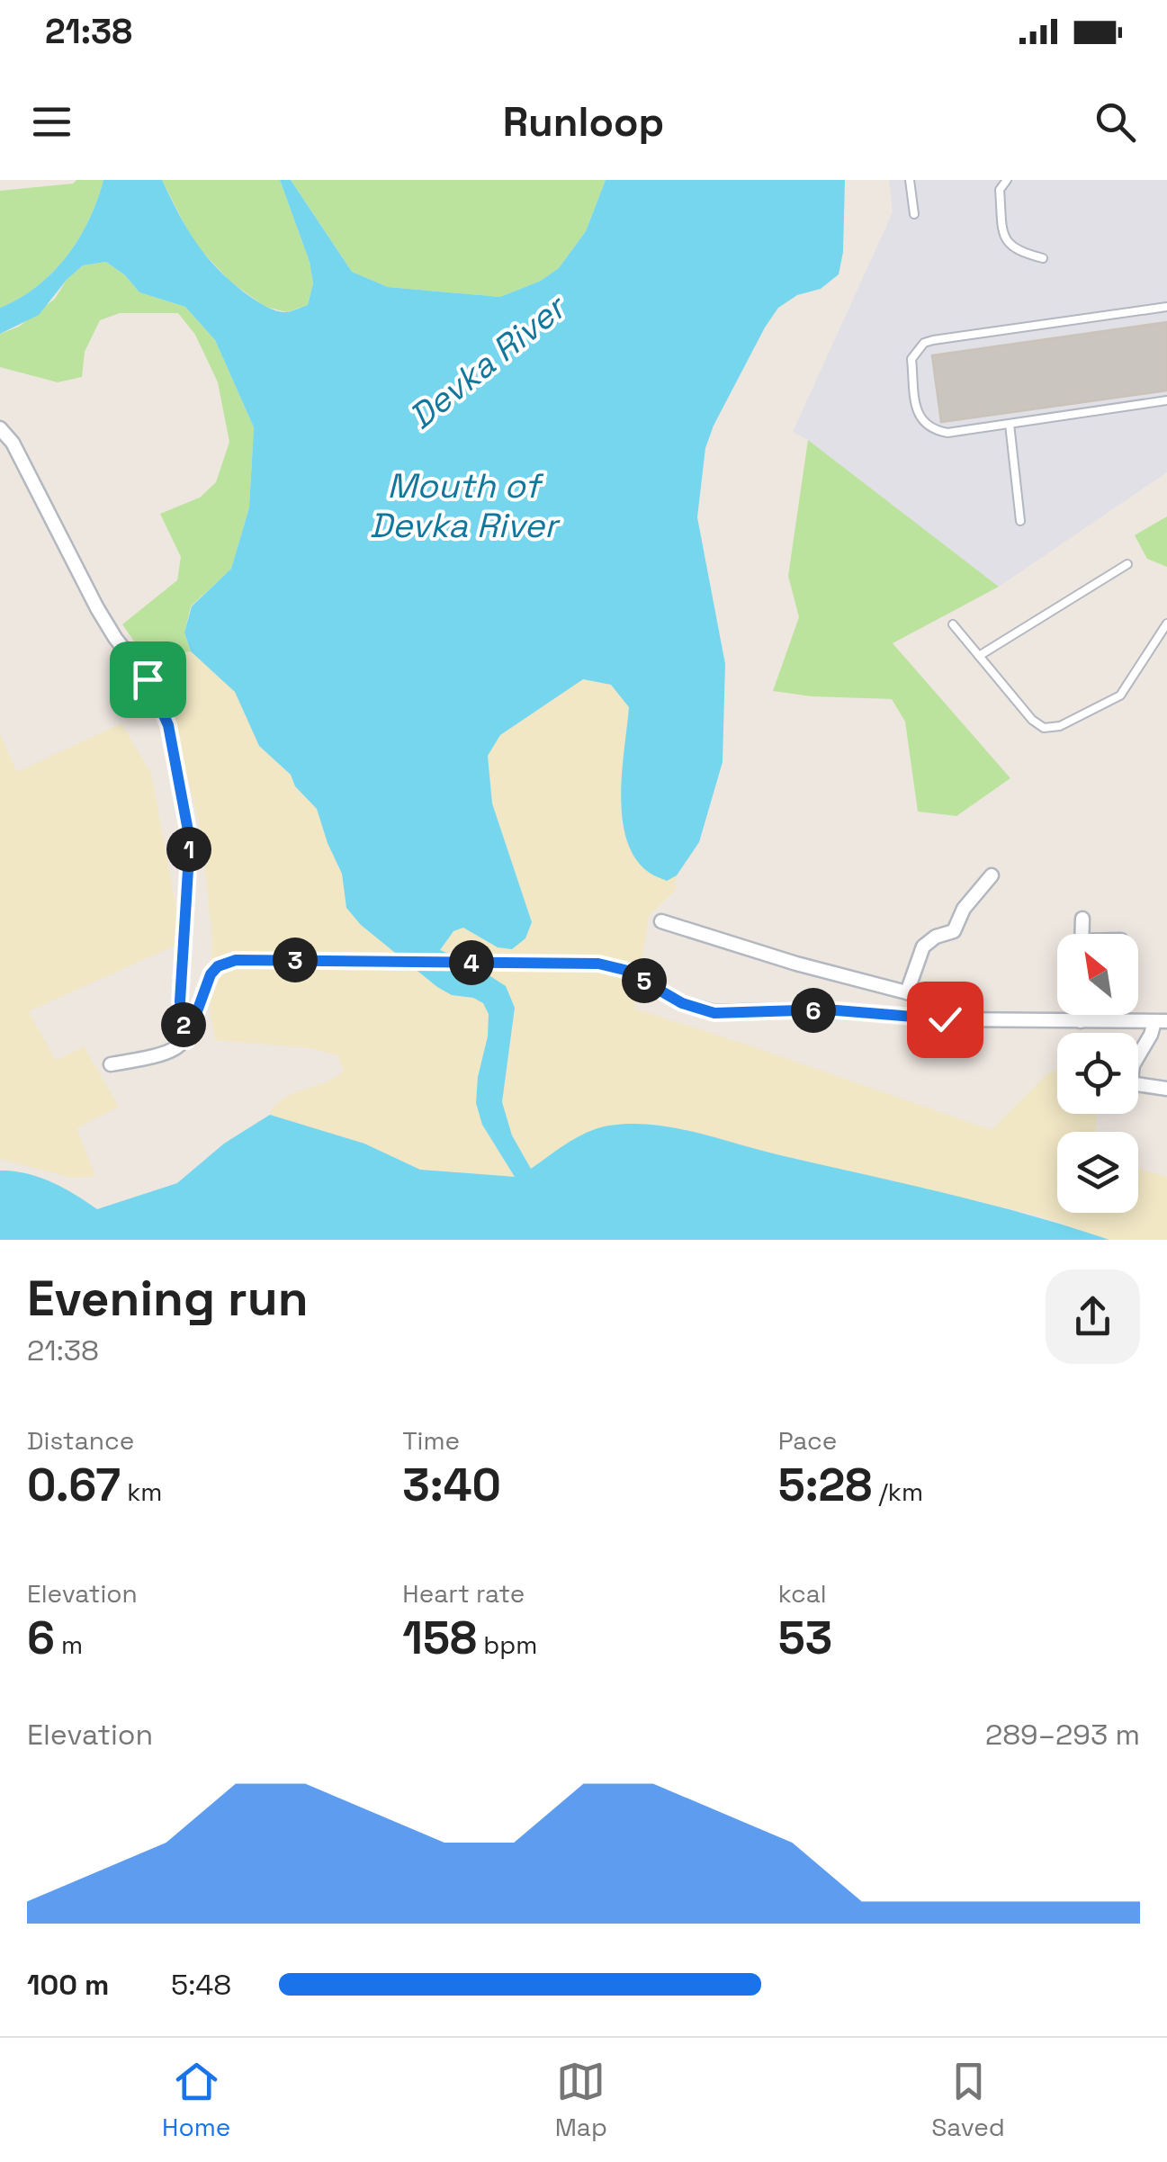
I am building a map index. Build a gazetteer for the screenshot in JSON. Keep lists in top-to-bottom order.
{
  "water": ["Devka River", "Mouth of Devka River"],
  "north": "top left",
  "page": {
    "status": "21:38",
    "header": "Runloop",
    "pins": [
      "1",
      "3",
      "4",
      "5",
      "6",
      "2"
    ],
    "heading": ["Evening run", "21:38"],
    "stats": [
      ["Distance", "0.67 km"],
      ["Time", "3:40"],
      ["Pace", "5:28 /km"],
      ["Elevation", "6 m"],
      ["Heart rate", "158 bpm"],
      ["kcal", "53"]
    ],
    "chart": ["Elevation", "289–293 m"],
    "list": [
      {
        "name": "100 m",
        "note": "5:48"
      }
    ],
    "tabs": ["Home", "Map", "Saved"]
  }
}
